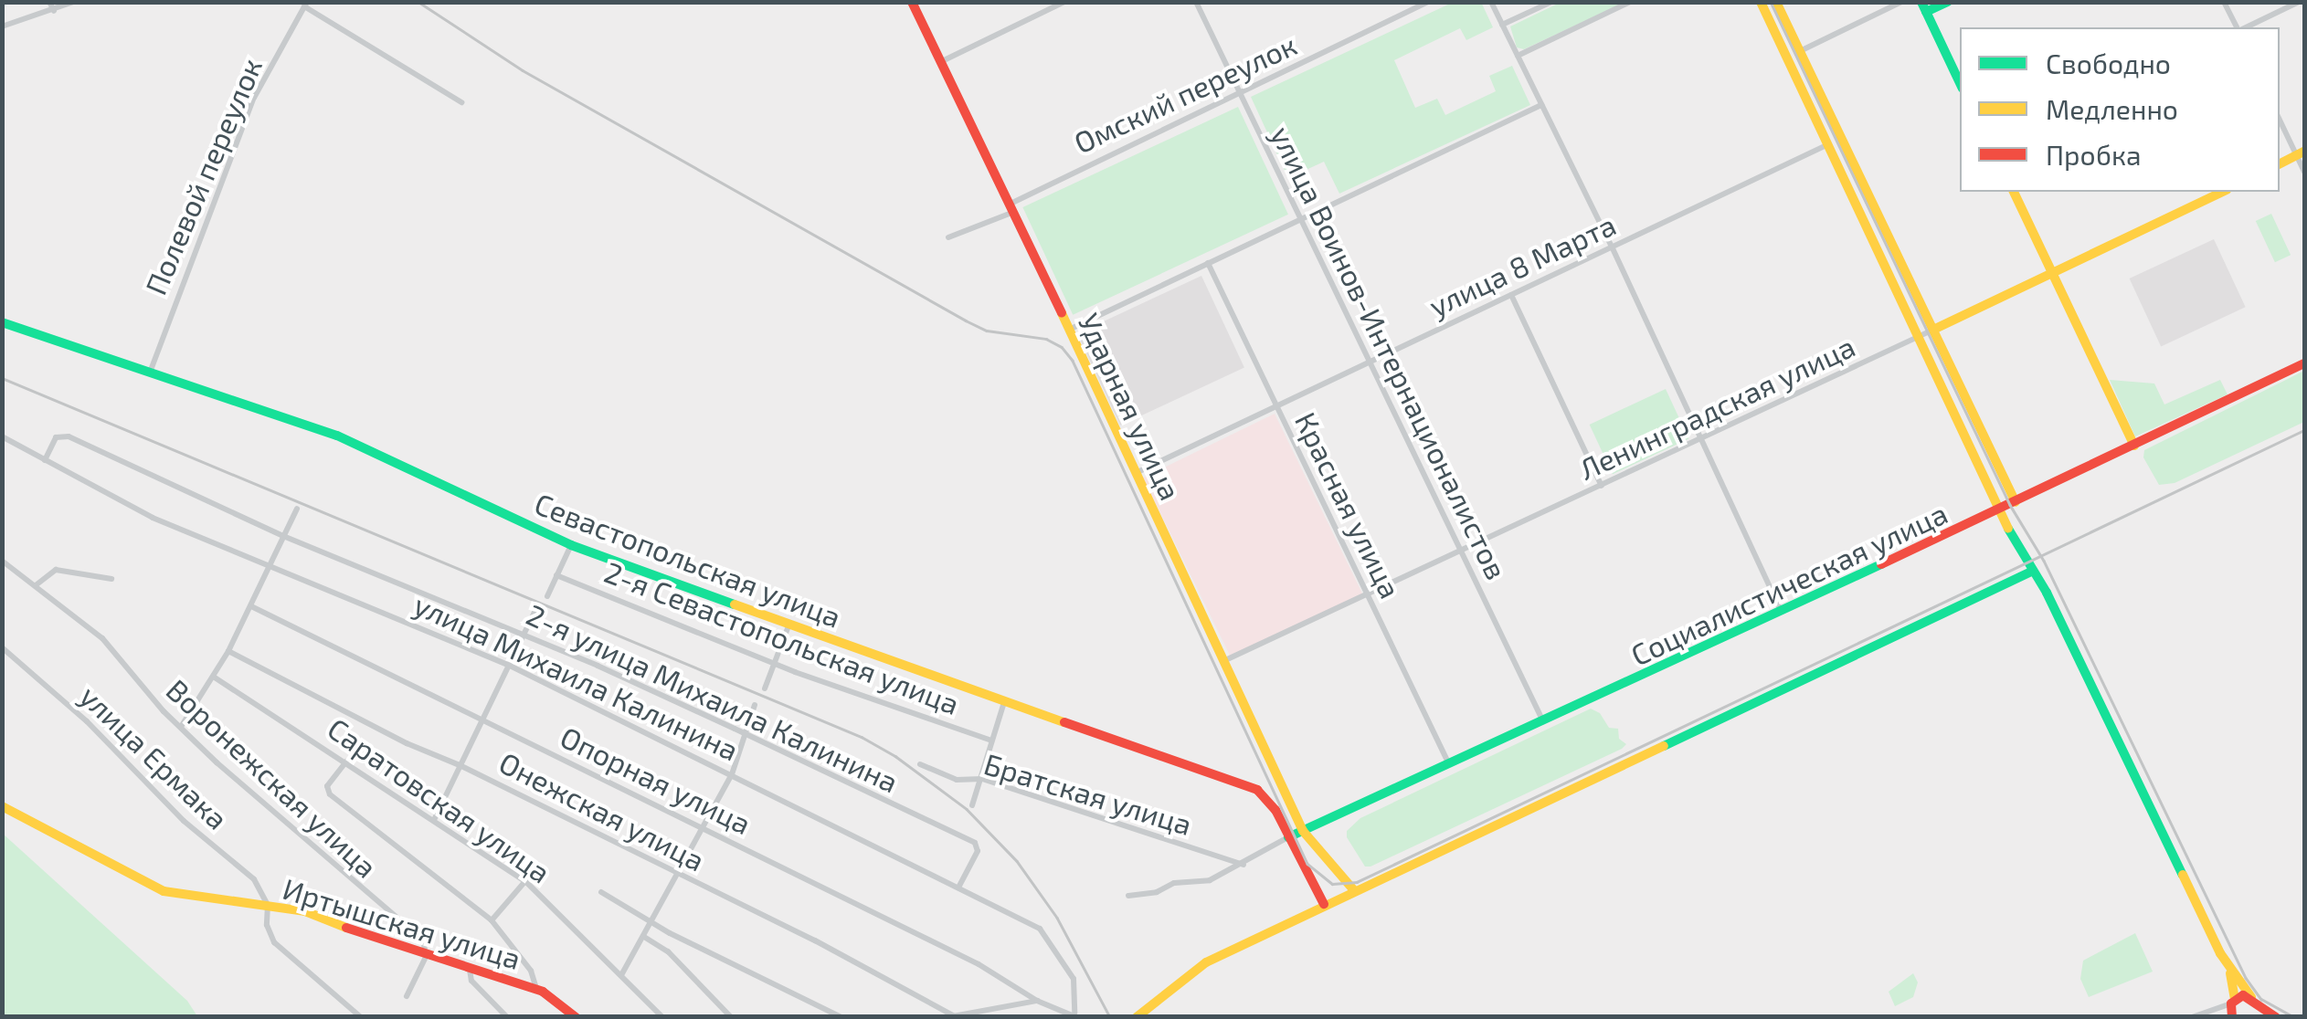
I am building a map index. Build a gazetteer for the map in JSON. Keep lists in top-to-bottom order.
{
  "streets": {
    "street": [
      "Омский переулок",
      "Полевой переулок",
      "улица 8 Марта",
      "улица Воинов-Интернационалистов",
      "Ударная улица",
      "Ленинградская улица",
      "Красная улица",
      "Севастопольская улица",
      "Социалистическая улица",
      "2-я Севастопольская улица",
      "улица Михаила Калинина",
      "2-я улица Михаила Калинина",
      "улица Ермака",
      "Воронежская улица",
      "Опорная улица",
      "Братская улица",
      "Саратовская улица",
      "Онежская улица",
      "Иртышская улица"
    ]
  },
  "crossings": [
    ["Омский переулок", "улица Воинов-Интернационалистов"],
    ["Омский переулок", "Ударная улица"],
    ["Полевой переулок", "Севастопольская улица"],
    ["улица 8 Марта", "улица Воинов-Интернационалистов"],
    ["улица 8 Марта", "Ударная улица"],
    ["улица 8 Марта", "Красная улица"],
    ["улица Воинов-Интернационалистов", "Ленинградская улица"],
    ["улица Воинов-Интернационалистов", "Социалистическая улица"],
    ["Ударная улица", "Ленинградская улица"],
    ["Ударная улица", "Социалистическая улица"],
    ["Ленинградская улица", "Красная улица"],
    ["Красная улица", "Социалистическая улица"],
    ["Севастопольская улица", "Социалистическая улица"],
    ["улица Михаила Калинина", "2-я улица Михаила Калинина"],
    ["улица Ермака", "Иртышская улица"],
    ["Воронежская улица", "Иртышская улица"],
    ["Саратовская улица", "Иртышская улица"]
  ],
  "legend": ["Свободно", "Медленно", "Пробка"]
}
